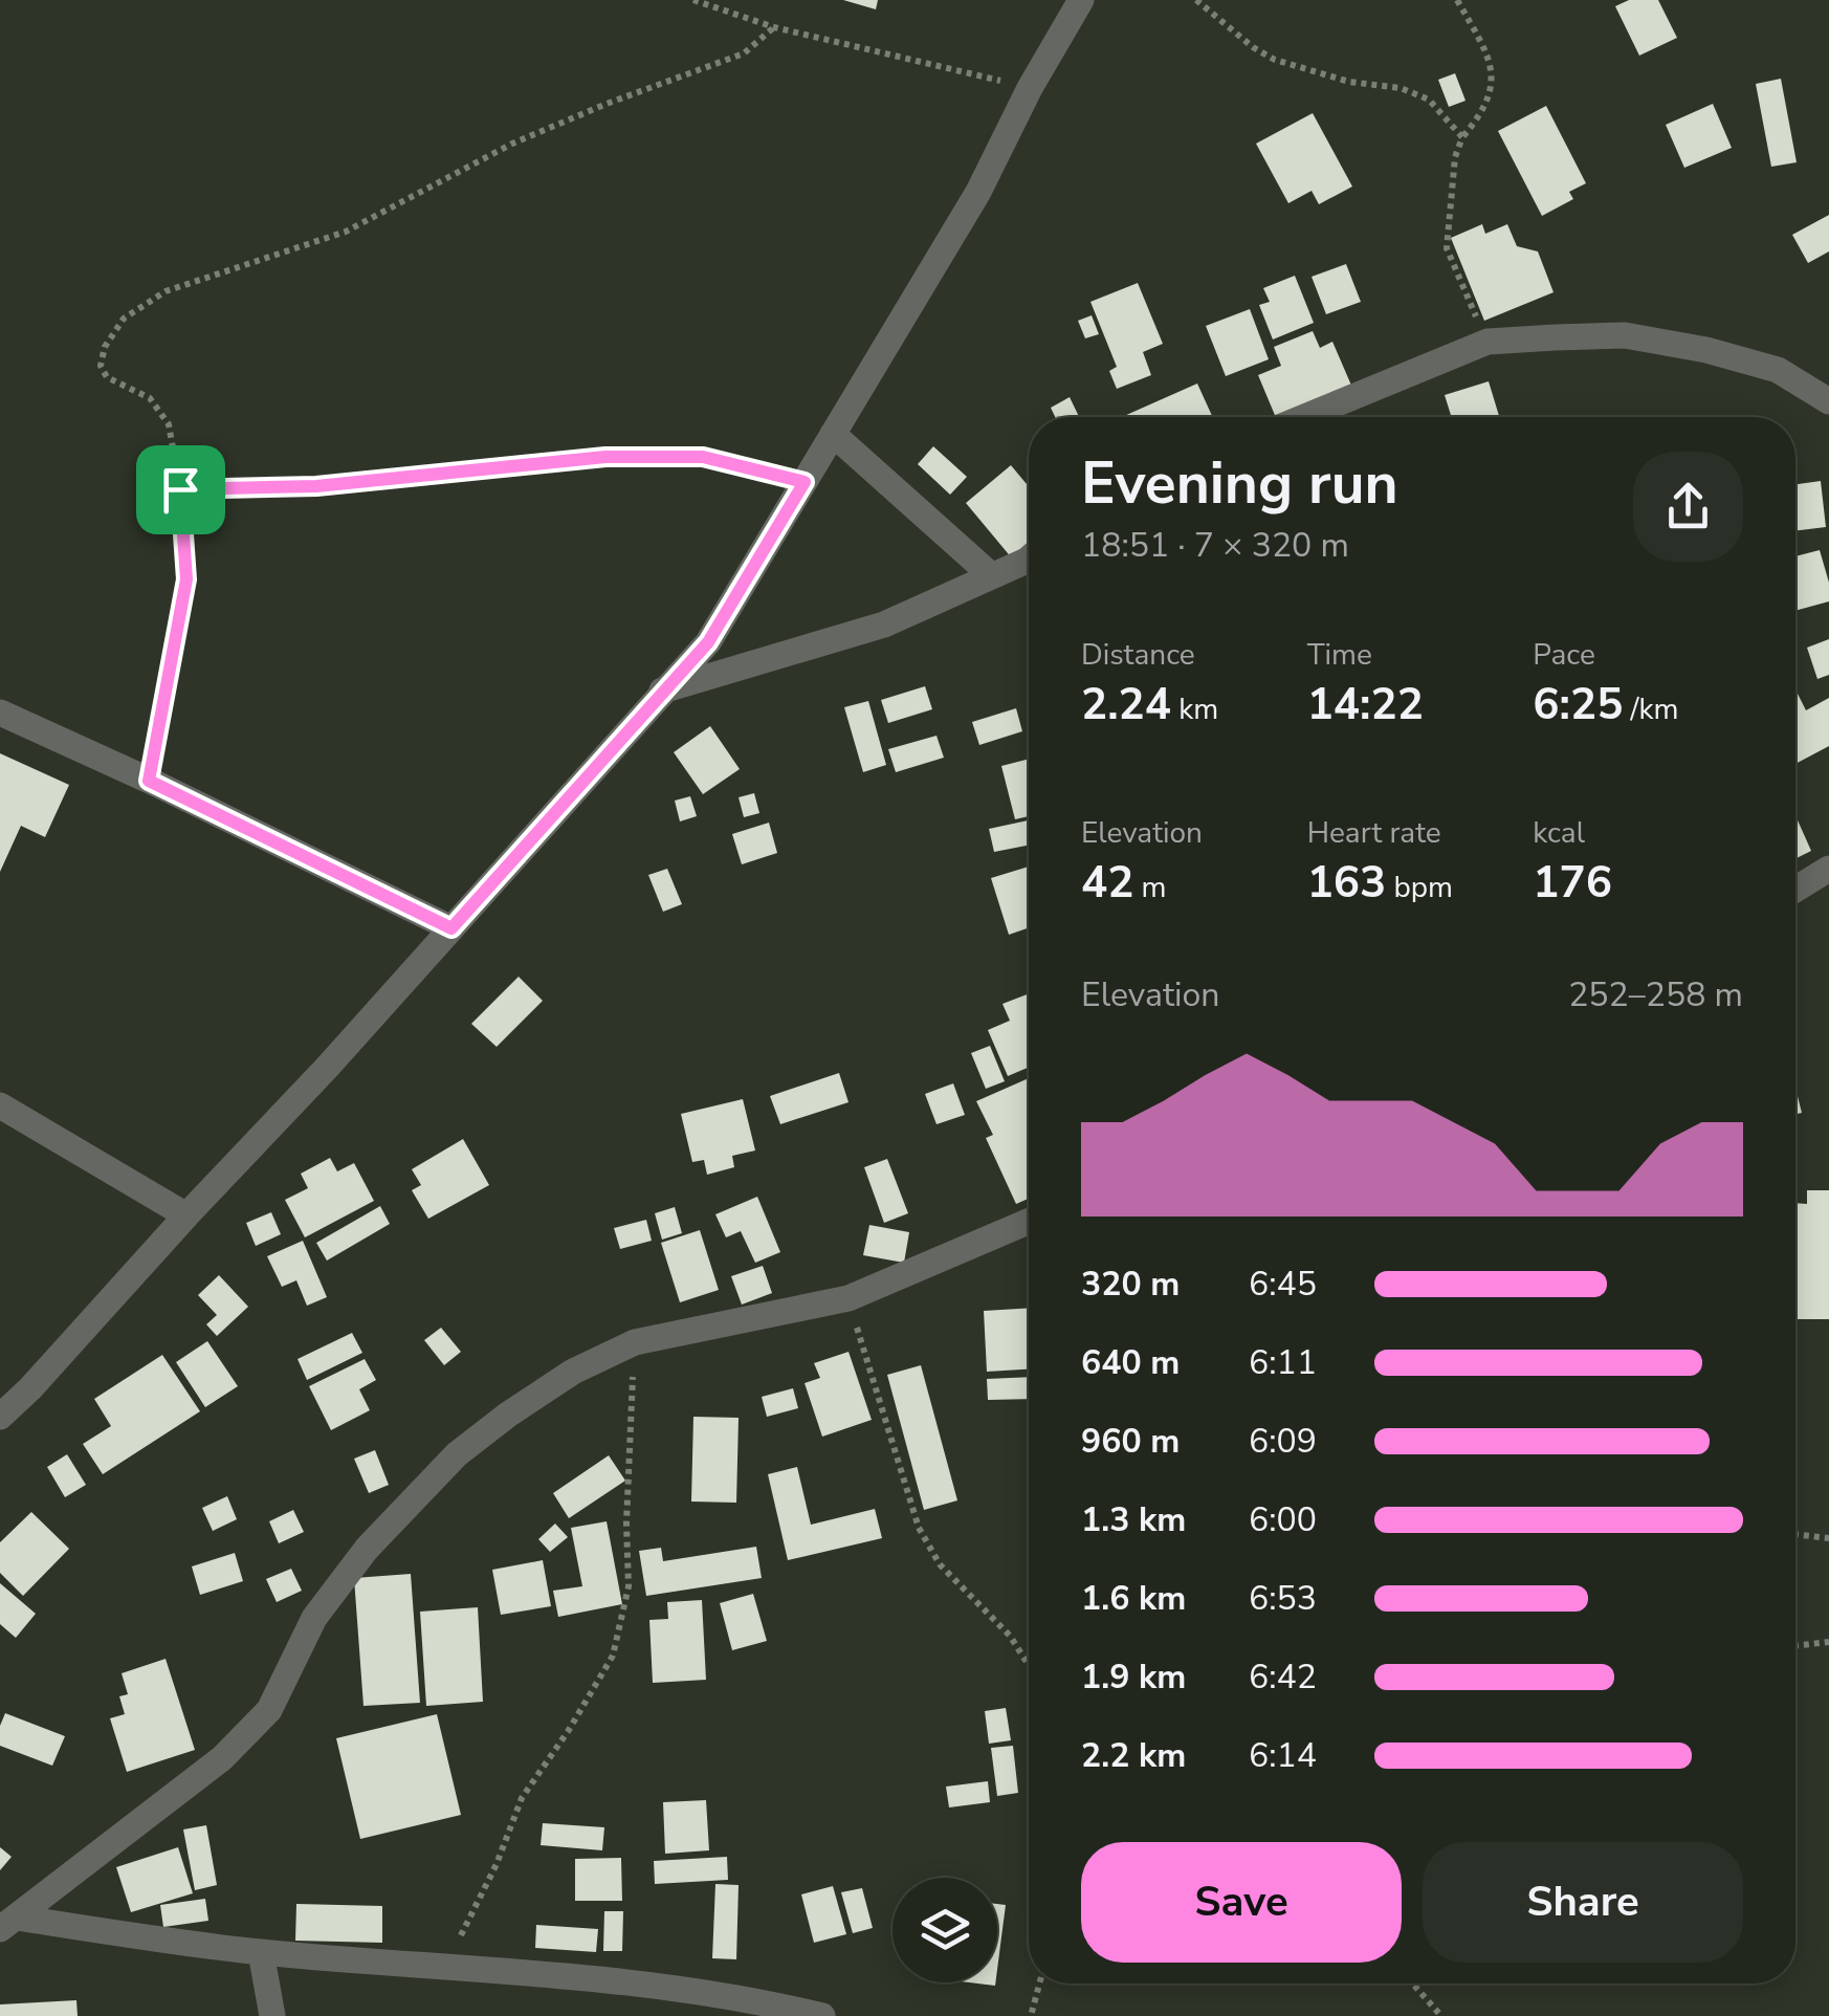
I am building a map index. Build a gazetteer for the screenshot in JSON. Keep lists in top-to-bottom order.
{
  "page": {
    "heading": ["Evening run", "18:51 · 7 × 320 m"],
    "stats": [
      ["Distance", "2.24 km"],
      ["Time", "14:22"],
      ["Pace", "6:25 /km"],
      ["Elevation", "42 m"],
      ["Heart rate", "163 bpm"],
      ["kcal", "176"]
    ],
    "chart": ["Elevation", "252–258 m"],
    "list": [
      {
        "name": "320 m",
        "note": "6:45"
      },
      {
        "name": "640 m",
        "note": "6:11"
      },
      {
        "name": "960 m",
        "note": "6:09"
      },
      {
        "name": "1.3 km",
        "note": "6:00"
      },
      {
        "name": "1.6 km",
        "note": "6:53"
      },
      {
        "name": "1.9 km",
        "note": "6:42"
      },
      {
        "name": "2.2 km",
        "note": "6:14"
      }
    ],
    "buttons": ["Save", "Share"]
  }
}
